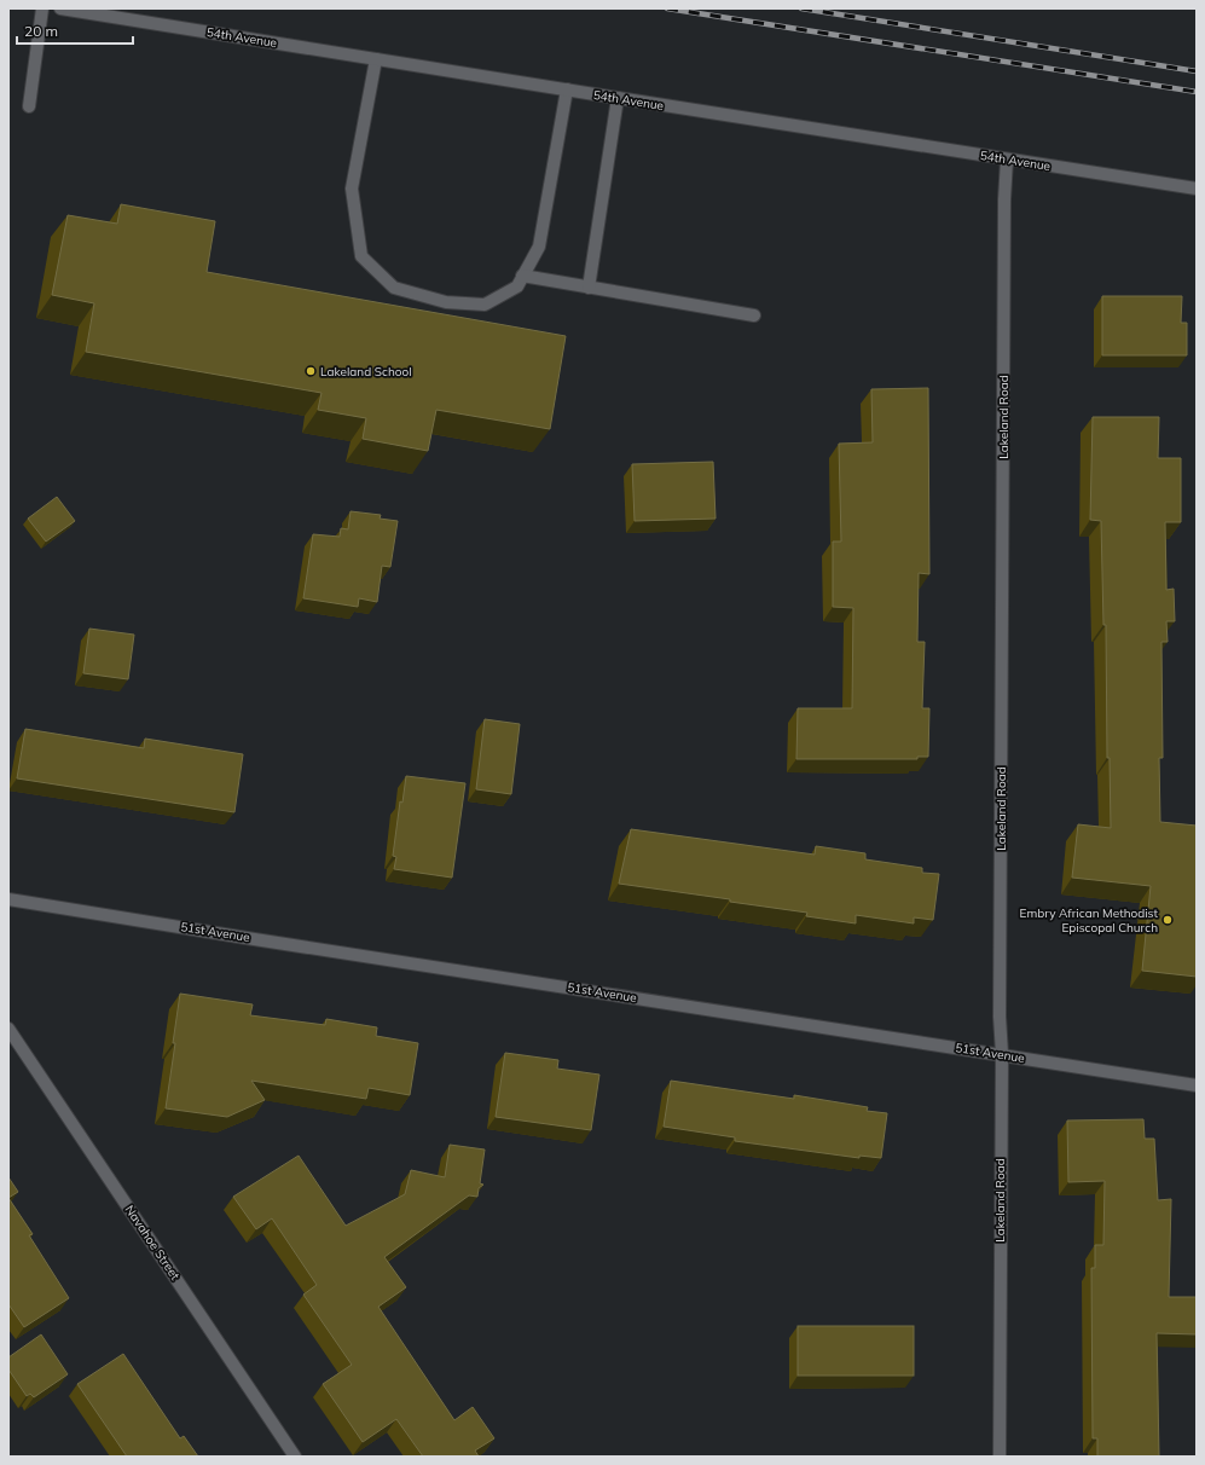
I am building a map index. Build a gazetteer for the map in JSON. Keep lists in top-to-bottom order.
{
  "streets": {
    "street": [
      "54th Avenue",
      "Lakeland Road",
      "51st Avenue",
      "Navahoe Street"
    ]
  },
  "crossings": [
    ["54th Avenue", "Lakeland Road"],
    ["Lakeland Road", "51st Avenue"]
  ],
  "places": ["Lakeland School", "Embry African Methodist Episcopal Church"],
  "scale_bar": "20 m"
}
